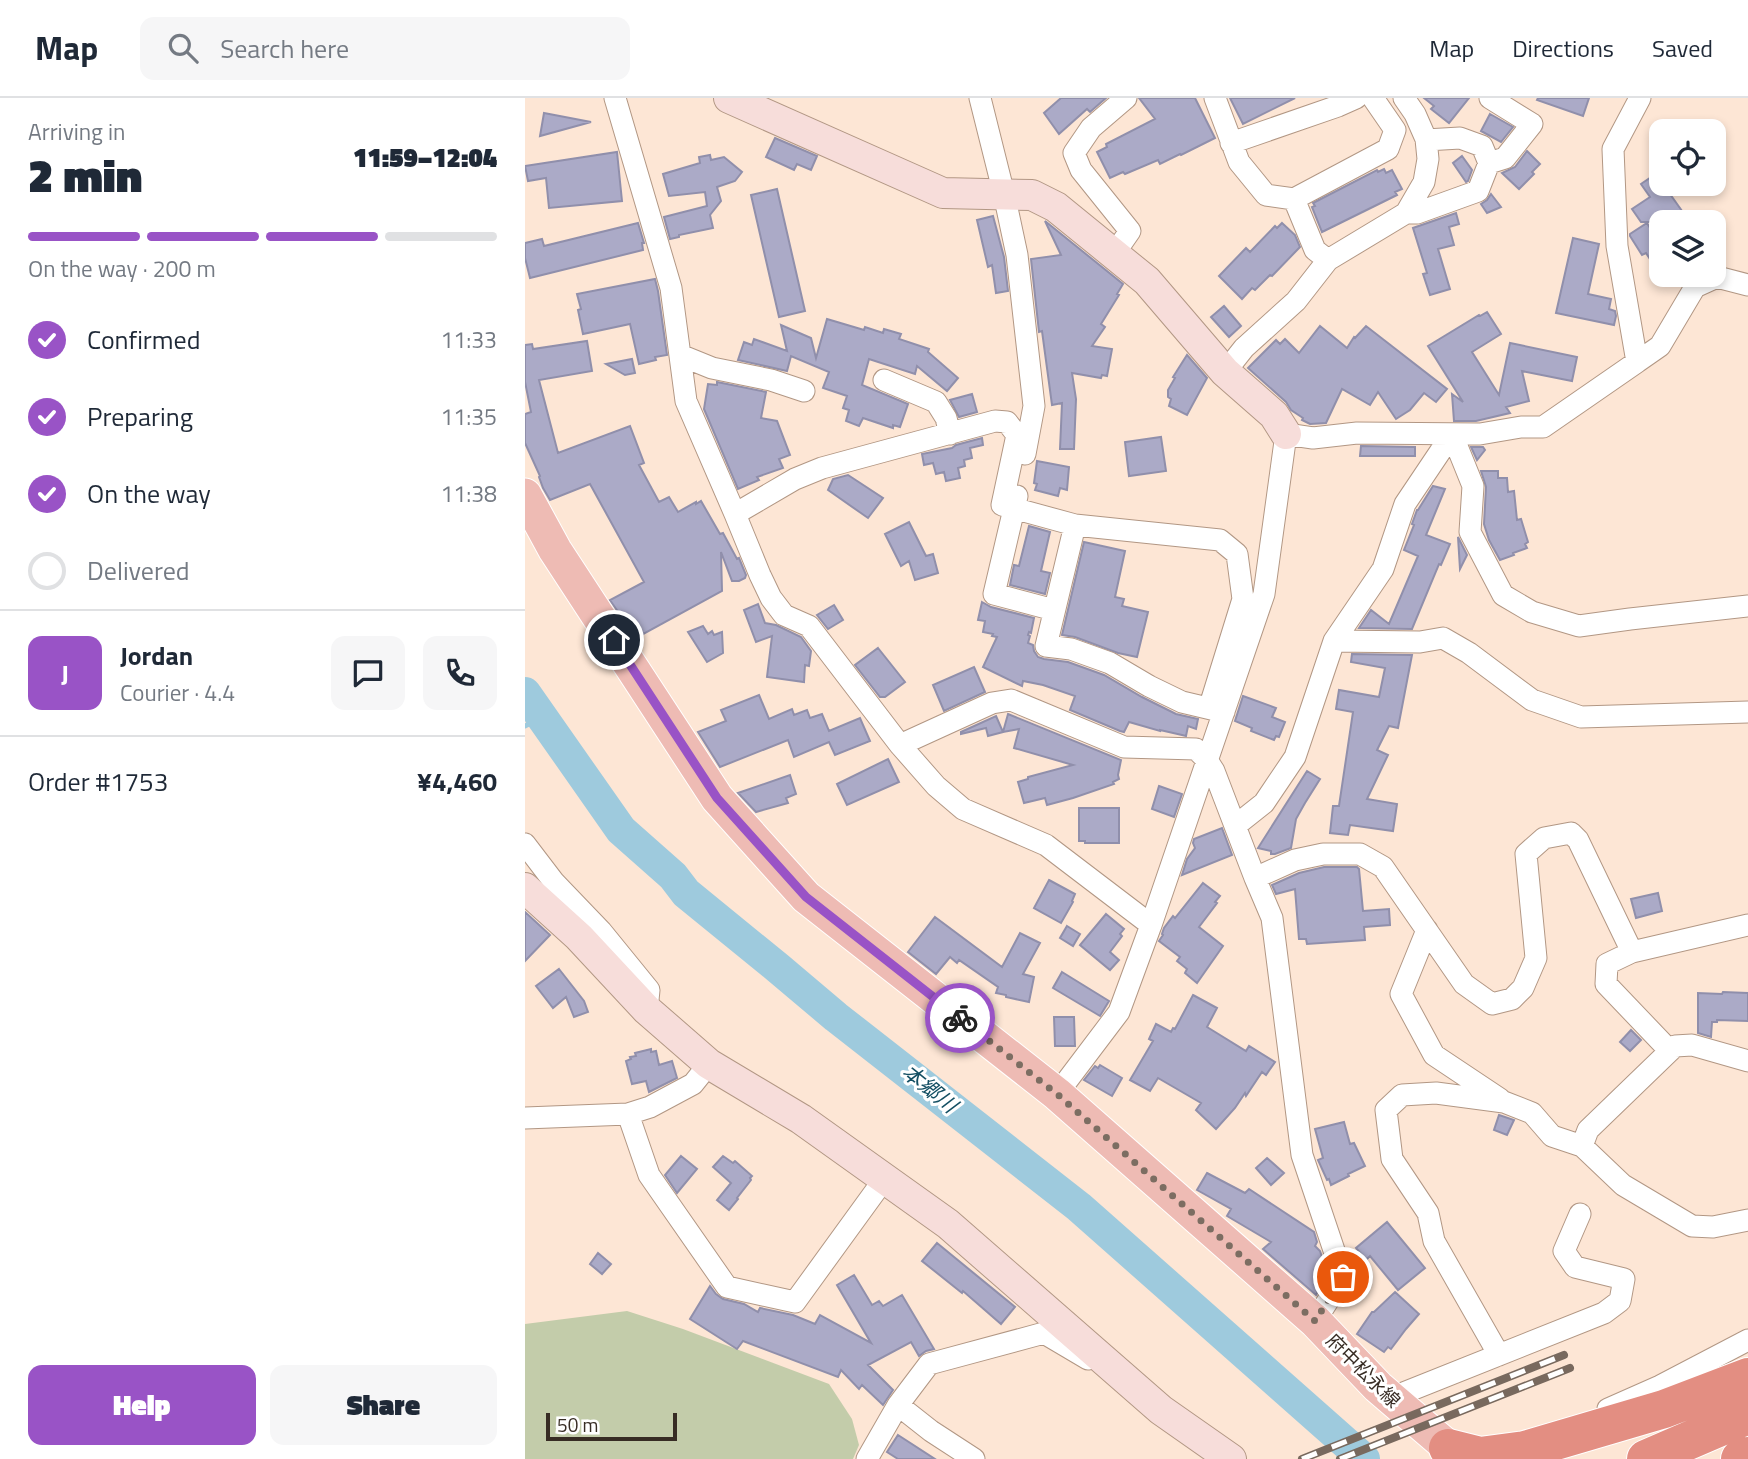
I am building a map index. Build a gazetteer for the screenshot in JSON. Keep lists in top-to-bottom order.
{
  "streets": {
    "main road": ["府中松永線"]
  },
  "water": ["本郷川"],
  "scale_bar": "50 m",
  "page": {
    "header": "Map",
    "search": "Search here",
    "nav": ["Map", "Directions", "Saved"],
    "heading": ["2 min", "Arriving in", "11:59–12:04"],
    "panel": [
      "Jordan",
      "Courier · 4.4",
      "Order #1753",
      "¥4,460"
    ],
    "bar": "On the way · 200 m",
    "list": [
      ["Confirmed", "11:33"],
      ["Preparing", "11:35"],
      ["On the way", "11:38"],
      "Delivered"
    ],
    "round": "J",
    "buttons": ["Help", "Share"],
    "scale": "50 m"
  }
}
